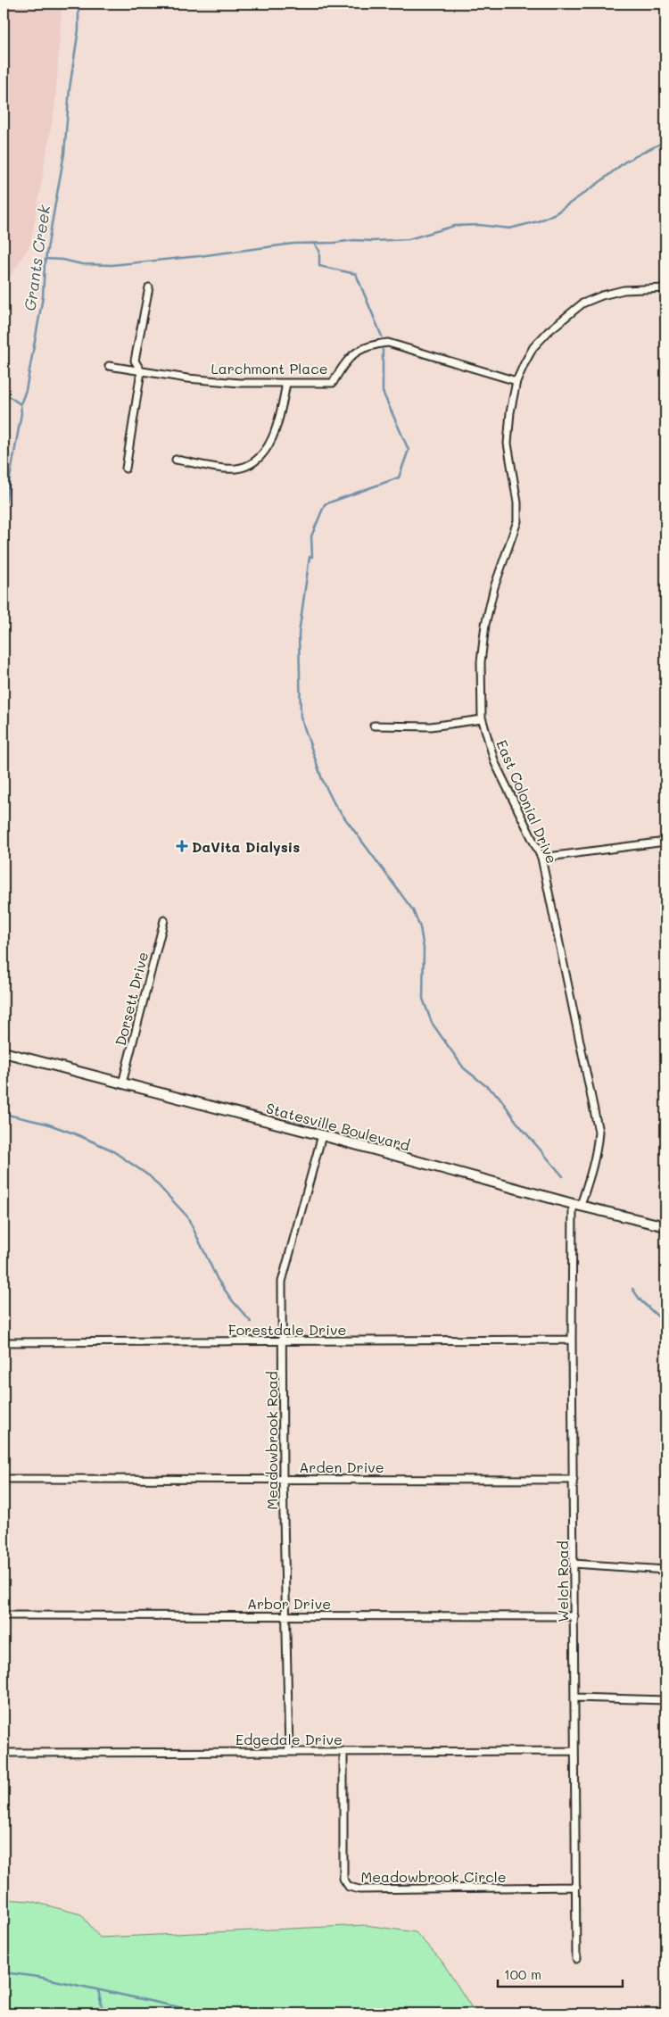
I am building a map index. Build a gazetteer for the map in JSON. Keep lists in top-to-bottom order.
{
  "streets": {
    "main road": ["Statesville Boulevard"],
    "street": [
      "Larchmont Place",
      "East Colonial Drive",
      "Dorsett Drive",
      "Forestdale Drive",
      "Meadowbrook Road",
      "Arden Drive",
      "Welch Road",
      "Arbor Drive",
      "Edgedale Drive",
      "Meadowbrook Circle"
    ]
  },
  "crossings": [
    ["Larchmont Place", "East Colonial Drive"],
    ["East Colonial Drive", "Statesville Boulevard"],
    ["East Colonial Drive", "Welch Road"],
    ["Dorsett Drive", "Statesville Boulevard"],
    ["Statesville Boulevard", "Meadowbrook Road"],
    ["Statesville Boulevard", "Welch Road"],
    ["Forestdale Drive", "Meadowbrook Road"],
    ["Forestdale Drive", "Welch Road"],
    ["Meadowbrook Road", "Arden Drive"],
    ["Meadowbrook Road", "Arbor Drive"],
    ["Meadowbrook Road", "Edgedale Drive"],
    ["Arden Drive", "Welch Road"],
    ["Welch Road", "Arbor Drive"],
    ["Welch Road", "Edgedale Drive"],
    ["Welch Road", "Meadowbrook Circle"],
    ["Edgedale Drive", "Meadowbrook Circle"]
  ],
  "water": ["Grants Creek"],
  "places": {
    "health": ["DaVita Dialysis"]
  },
  "scale_bar": "100 m"
}
